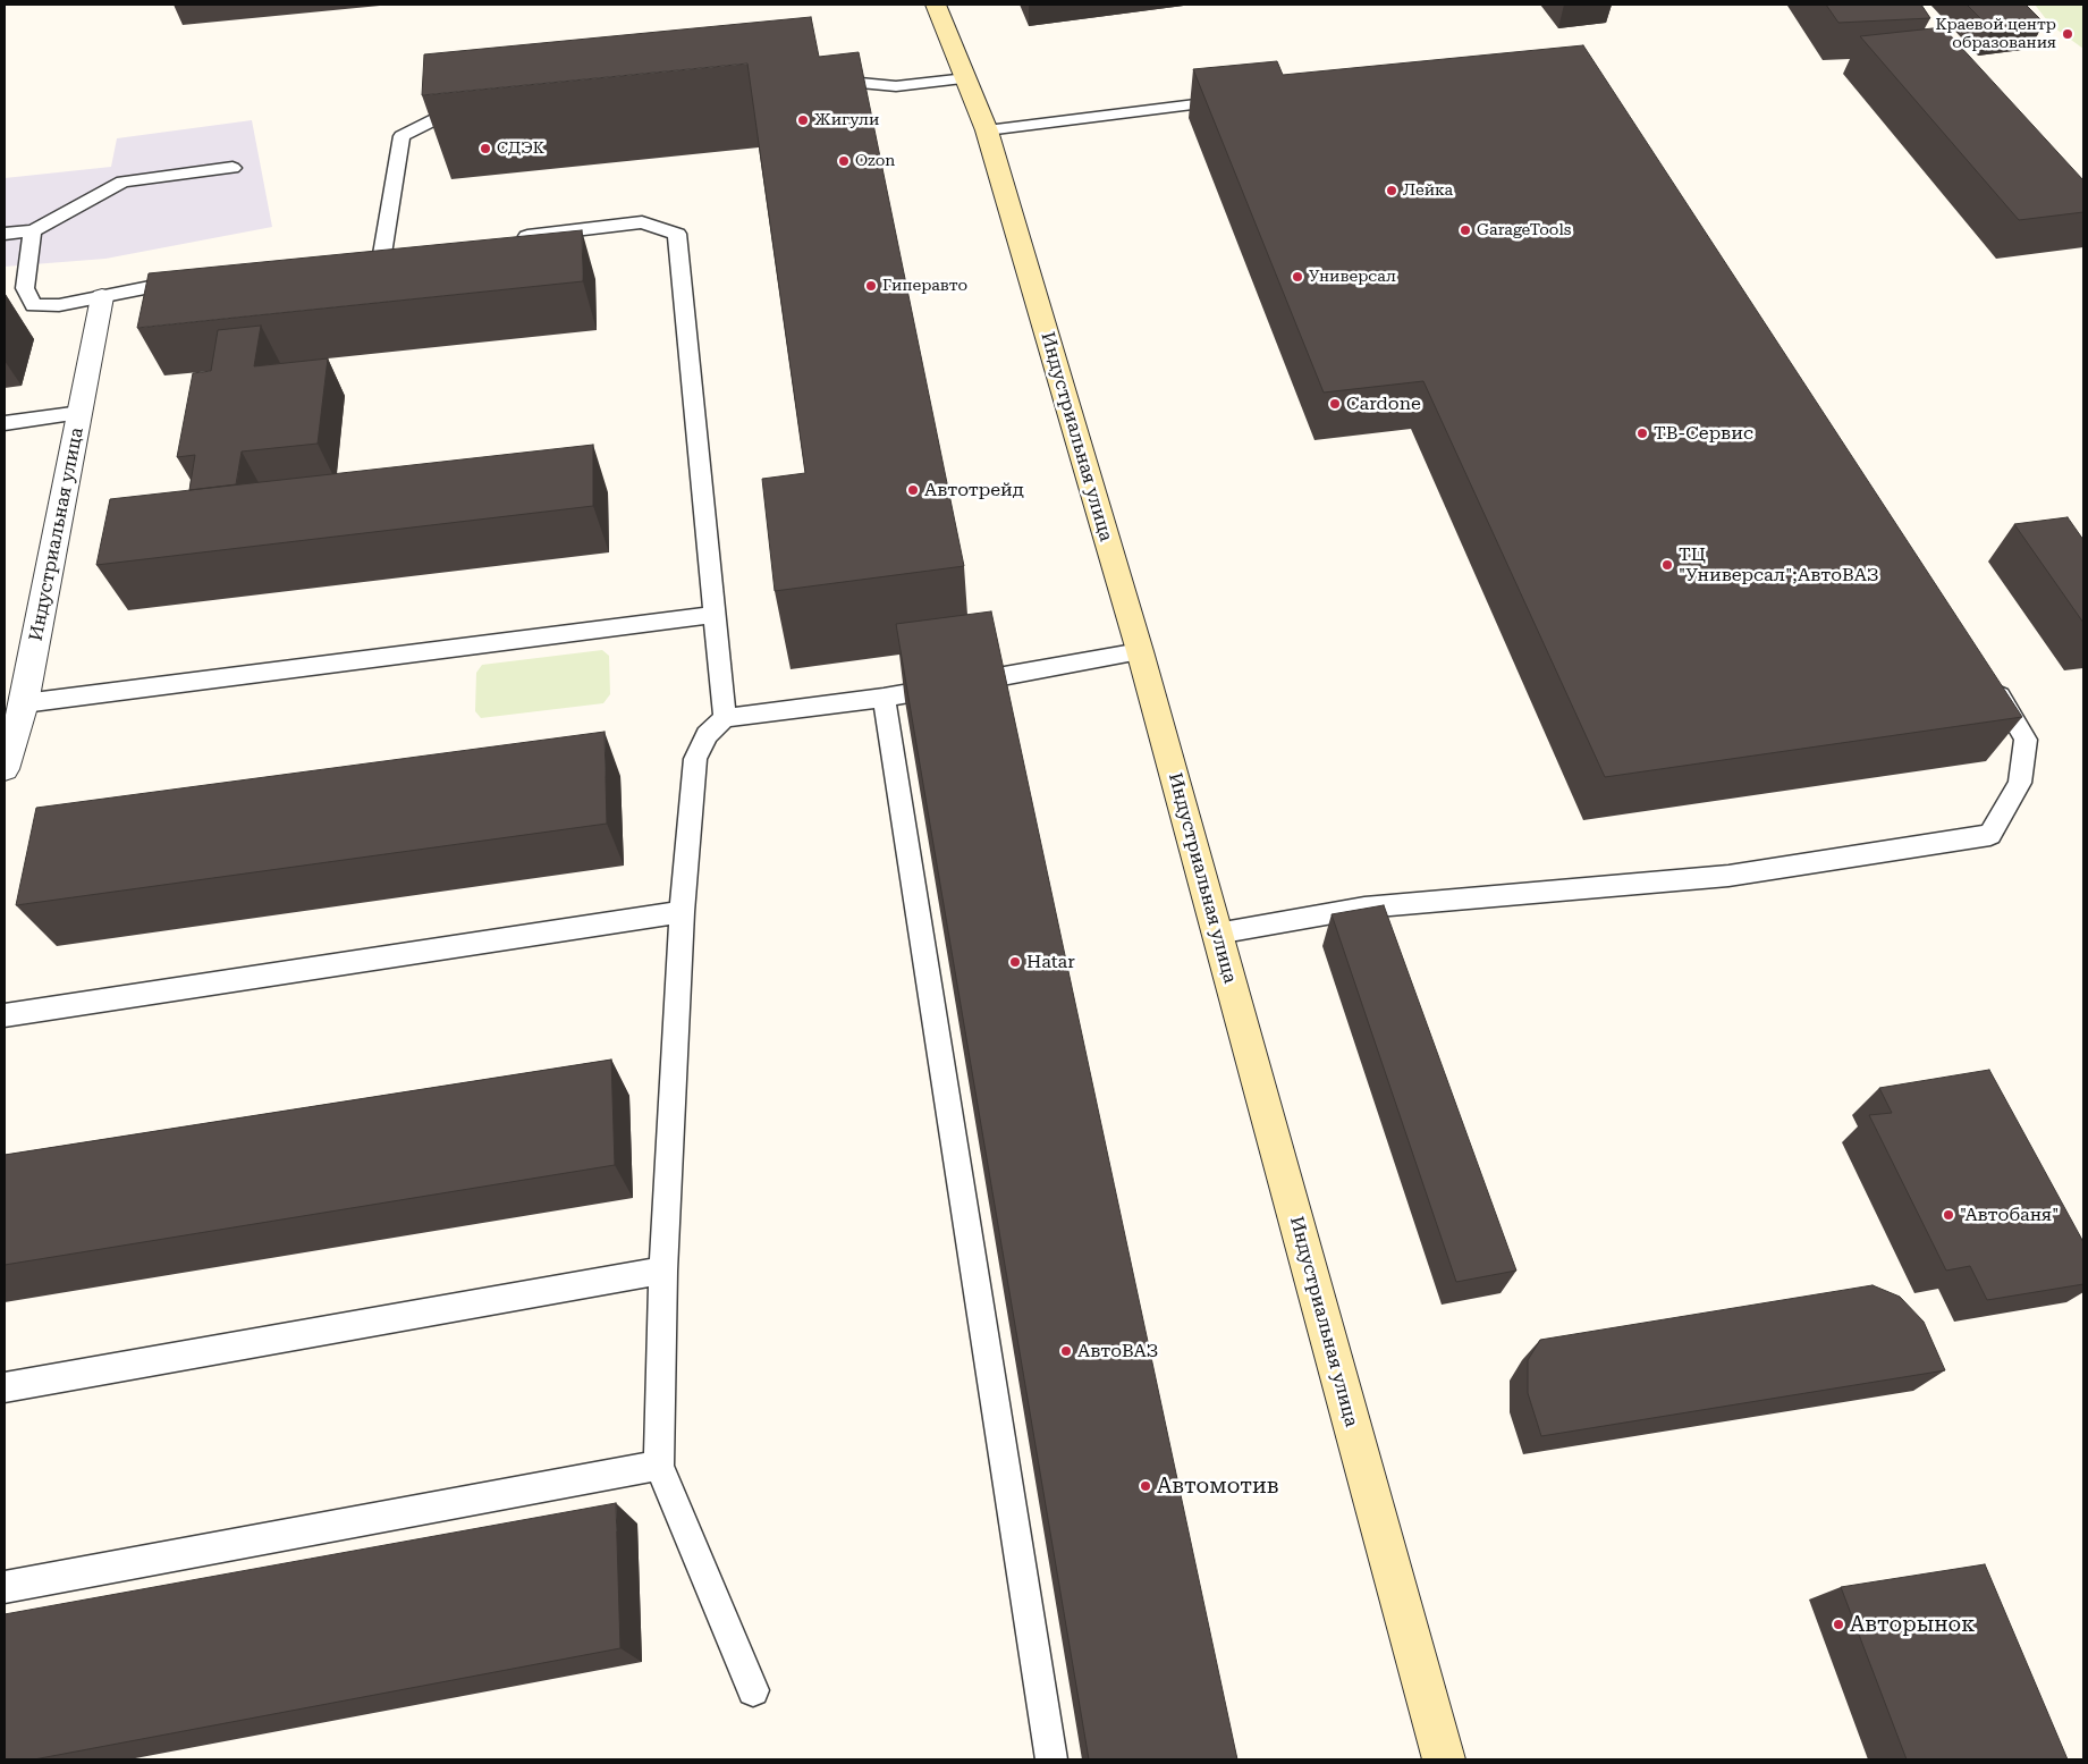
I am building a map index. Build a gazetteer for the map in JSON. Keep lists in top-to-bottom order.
{
  "streets": {
    "main road": ["Индустриальная улица"]
  },
  "places": [
    "Краевой центр образования",
    "Жигули",
    "СДЭК",
    "Ozon",
    "Лейка",
    "GarageTools",
    "Универсал",
    "Гиперавто",
    "Cardone",
    "ТВ-Сервис",
    "Автотрейд",
    "ТЦ \"Универсал\";АвтоВАЗ",
    "Hatar",
    "\"Автобаня\"",
    "АвтоВАЗ",
    "Автомотив",
    "Авторынок"
  ]
}
